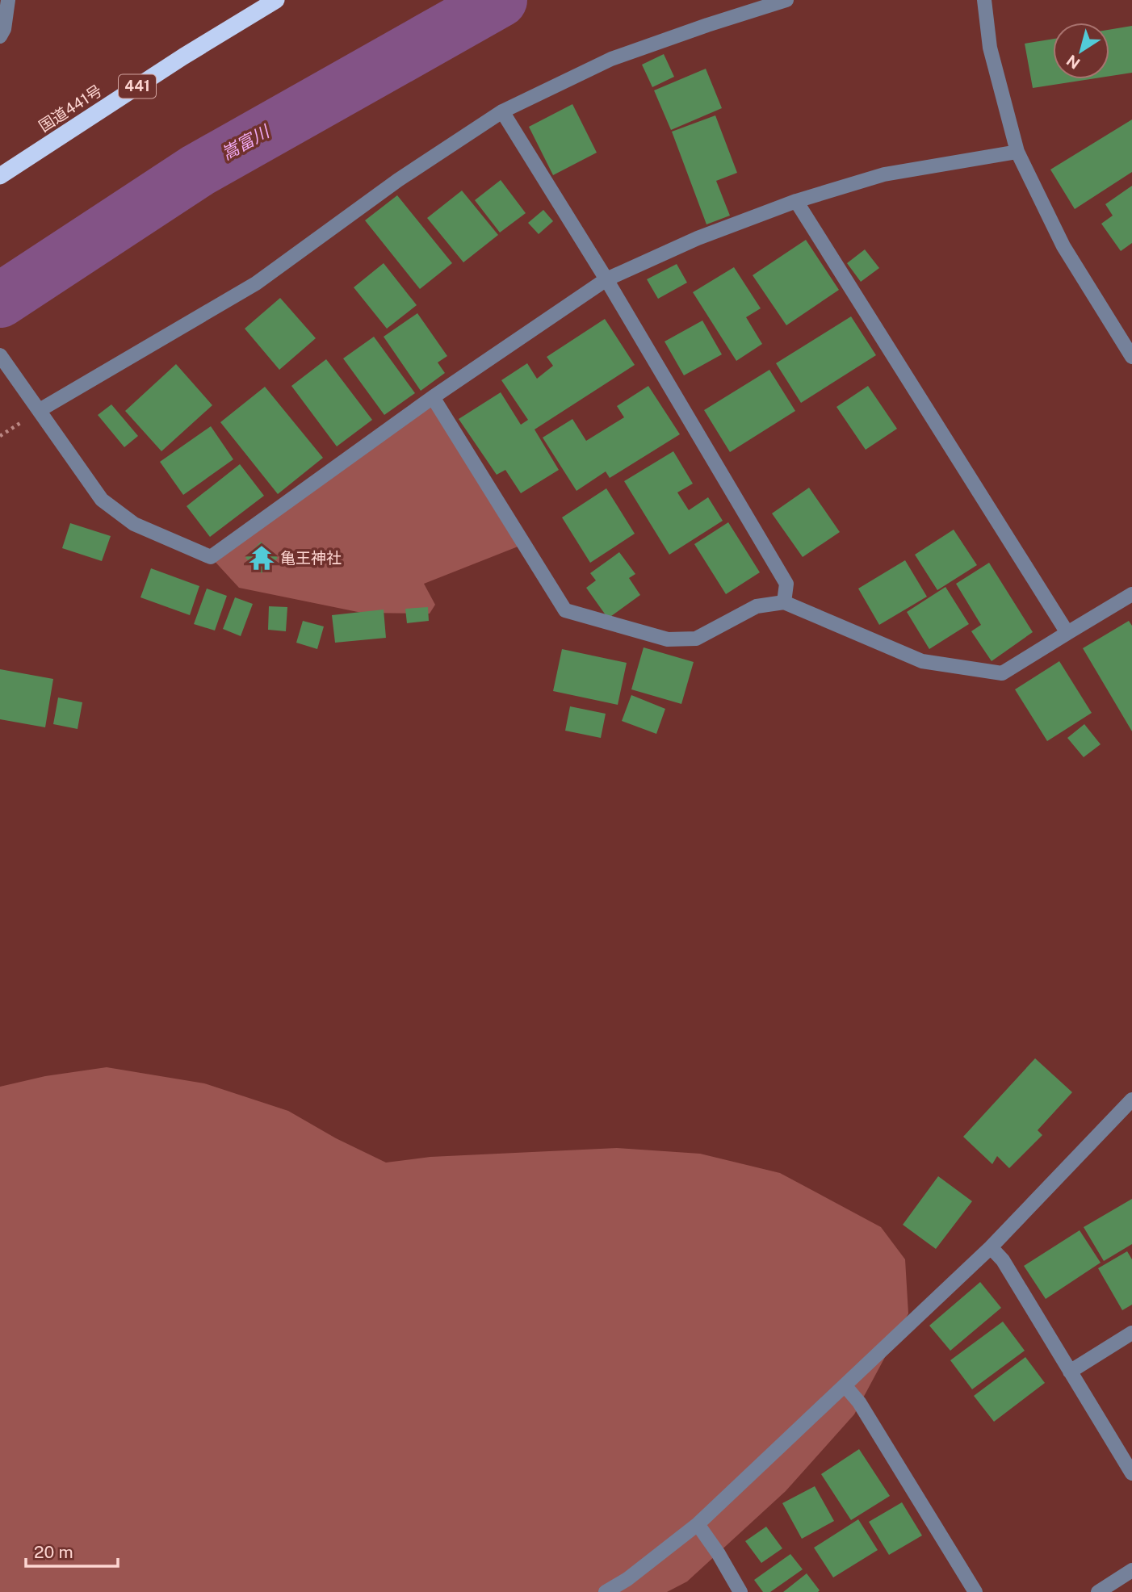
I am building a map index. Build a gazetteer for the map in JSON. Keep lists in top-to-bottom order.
{
  "streets": {
    "highway": ["441", "国道441号"]
  },
  "water": ["嵩富川"],
  "places": {
    "temple": ["亀王神社"]
  },
  "scale_bar": "20 m",
  "north": "bottom left"
}
